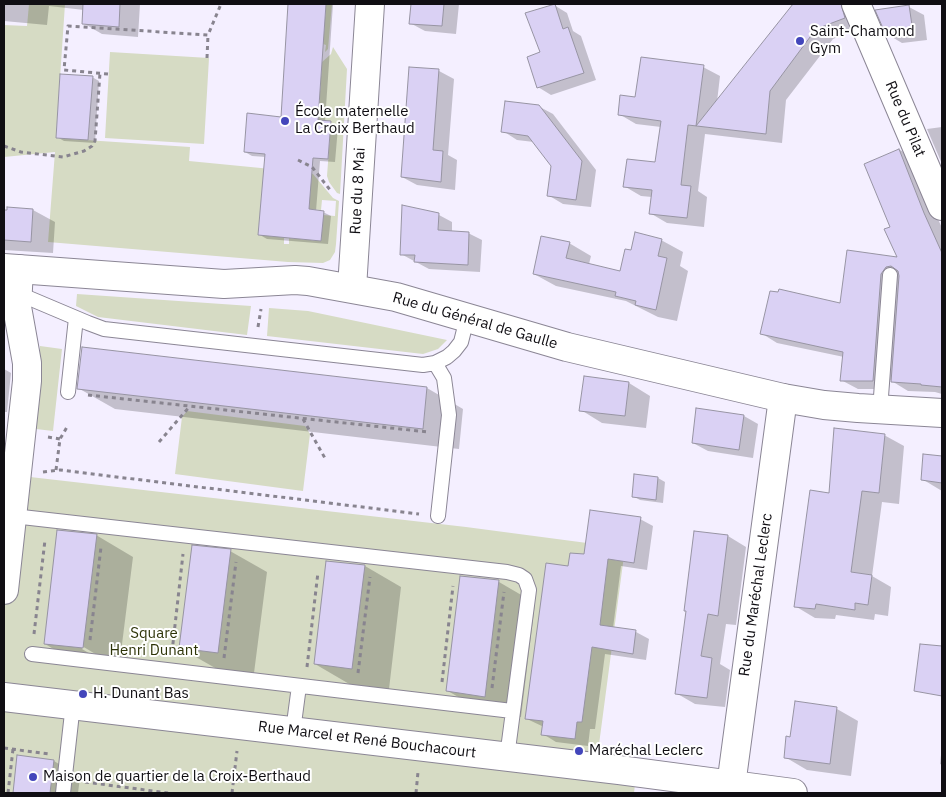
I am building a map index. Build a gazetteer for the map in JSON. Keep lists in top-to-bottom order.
{
  "streets": {
    "street": [
      "Rue du Pilat",
      "Rue du 8 Mai",
      "Rue du Général de Gaulle",
      "Rue du Maréchal Leclerc",
      "Rue Marcel et René Bouchacourt"
    ]
  },
  "crossings": [
    ["Rue du 8 Mai", "Rue du Général de Gaulle"],
    ["Rue du Général de Gaulle", "Rue du Maréchal Leclerc"],
    ["Rue du Maréchal Leclerc", "Rue Marcel et René Bouchacourt"]
  ],
  "parks": ["Square Henri Dunant"],
  "places": [
    "Saint-Chamond Gym",
    "École maternelle La Croix Berthaud",
    "H. Dunant Bas",
    "Maréchal Leclerc",
    "Maison de quartier de la Croix-Berthaud"
  ]
}
